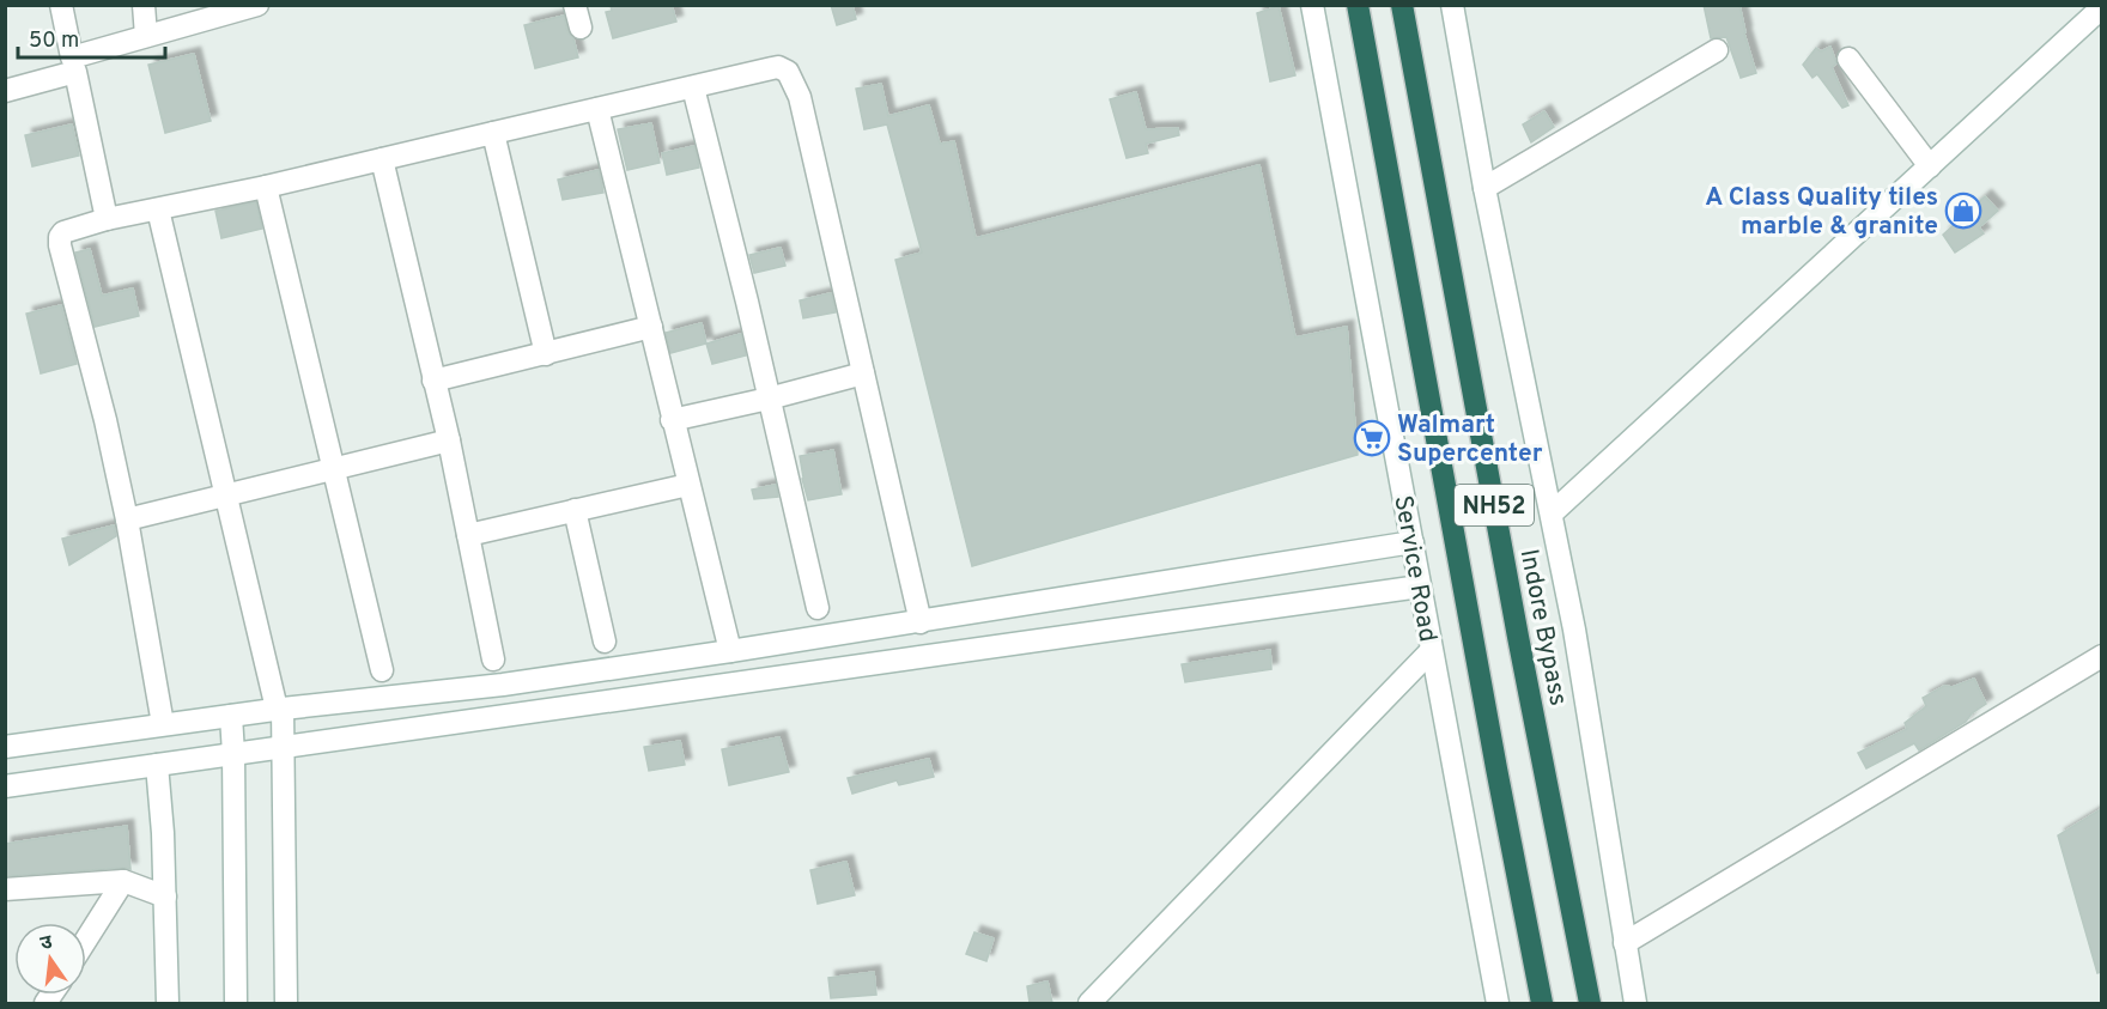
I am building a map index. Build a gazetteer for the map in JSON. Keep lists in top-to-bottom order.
{
  "streets": {
    "highway": ["NH52", "Indore Bypass"],
    "street": ["Service Road"]
  },
  "places": {
    "shop": ["A Class Quality tiles marble & granite"],
    "supermarket": ["Walmart Supercenter"]
  },
  "scale_bar": "50 m",
  "north": "top"
}
